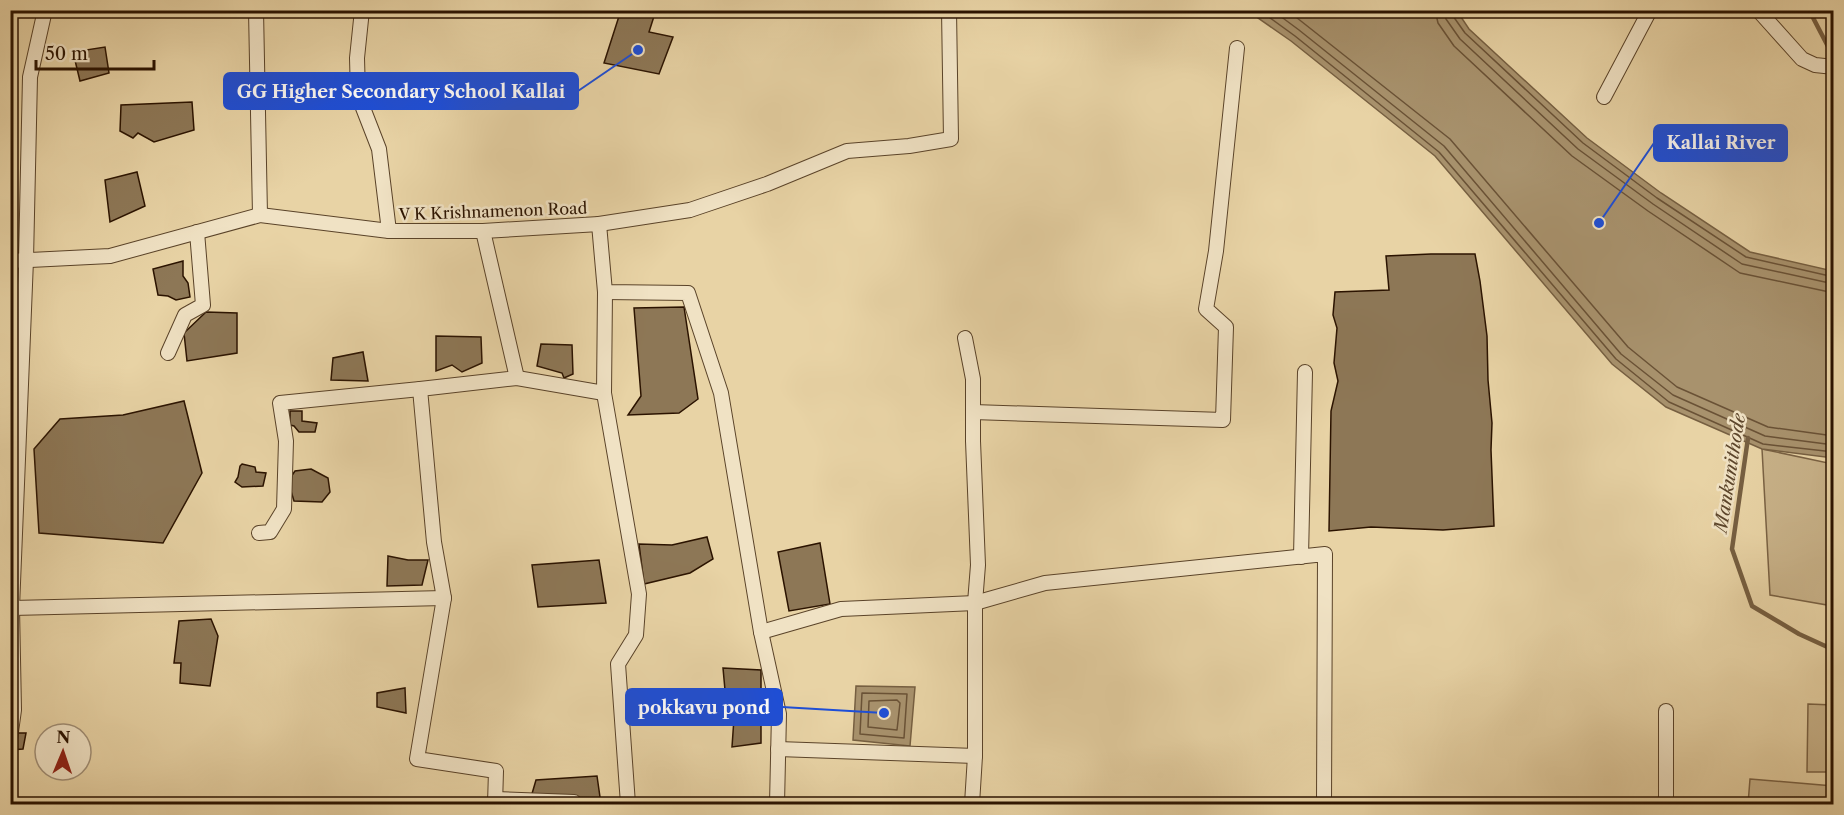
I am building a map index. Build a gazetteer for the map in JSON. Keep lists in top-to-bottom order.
{
  "streets": {
    "street": ["V K Krishnamenon Road"]
  },
  "water": ["Mankunithode"],
  "places": ["GG Higher Secondary School Kallai", "Kallai River", "pokkavu pond"],
  "scale_bar": "50 m",
  "north": "top"
}
